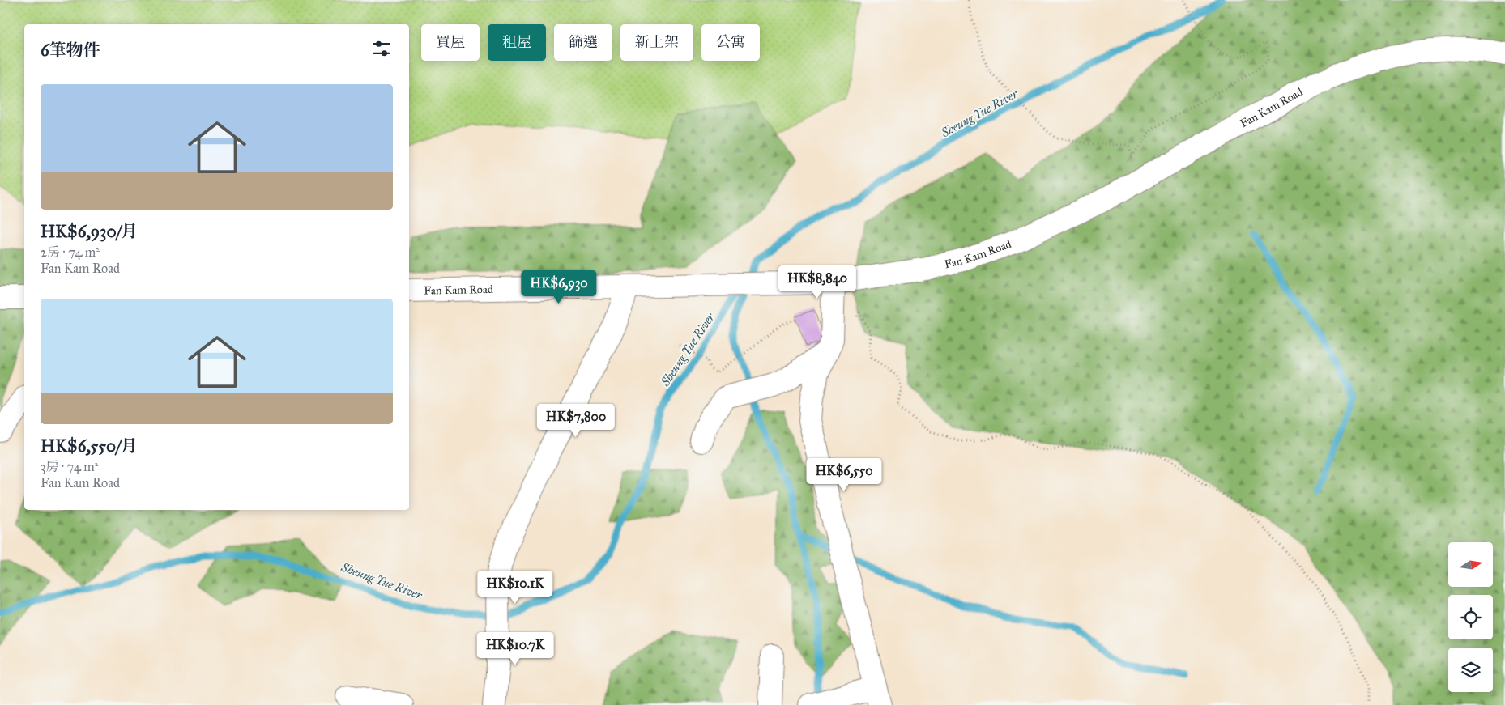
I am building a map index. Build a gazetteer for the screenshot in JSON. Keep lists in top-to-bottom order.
{
  "streets": {
    "main road": ["Fan Kam Road"]
  },
  "water": ["Sheung Yue River"],
  "north": "right",
  "page": {
    "chip": [
      "買屋",
      "租屋",
      "篩選",
      "新上架",
      "公寓"
    ],
    "heading": "6筆物件",
    "list": [
      {
        "name": "HK$6,930/月",
        "note": "2房 · 74 m² · Fan Kam Road"
      },
      {
        "name": "HK$6,550/月",
        "note": "3房 · 74 m² · Fan Kam Road"
      }
    ],
    "price": [
      "HK$8,840",
      "HK$6,930",
      "HK$7,800",
      "HK$6,550",
      "HK$10.1K",
      "HK$10.7K"
    ]
  }
}
